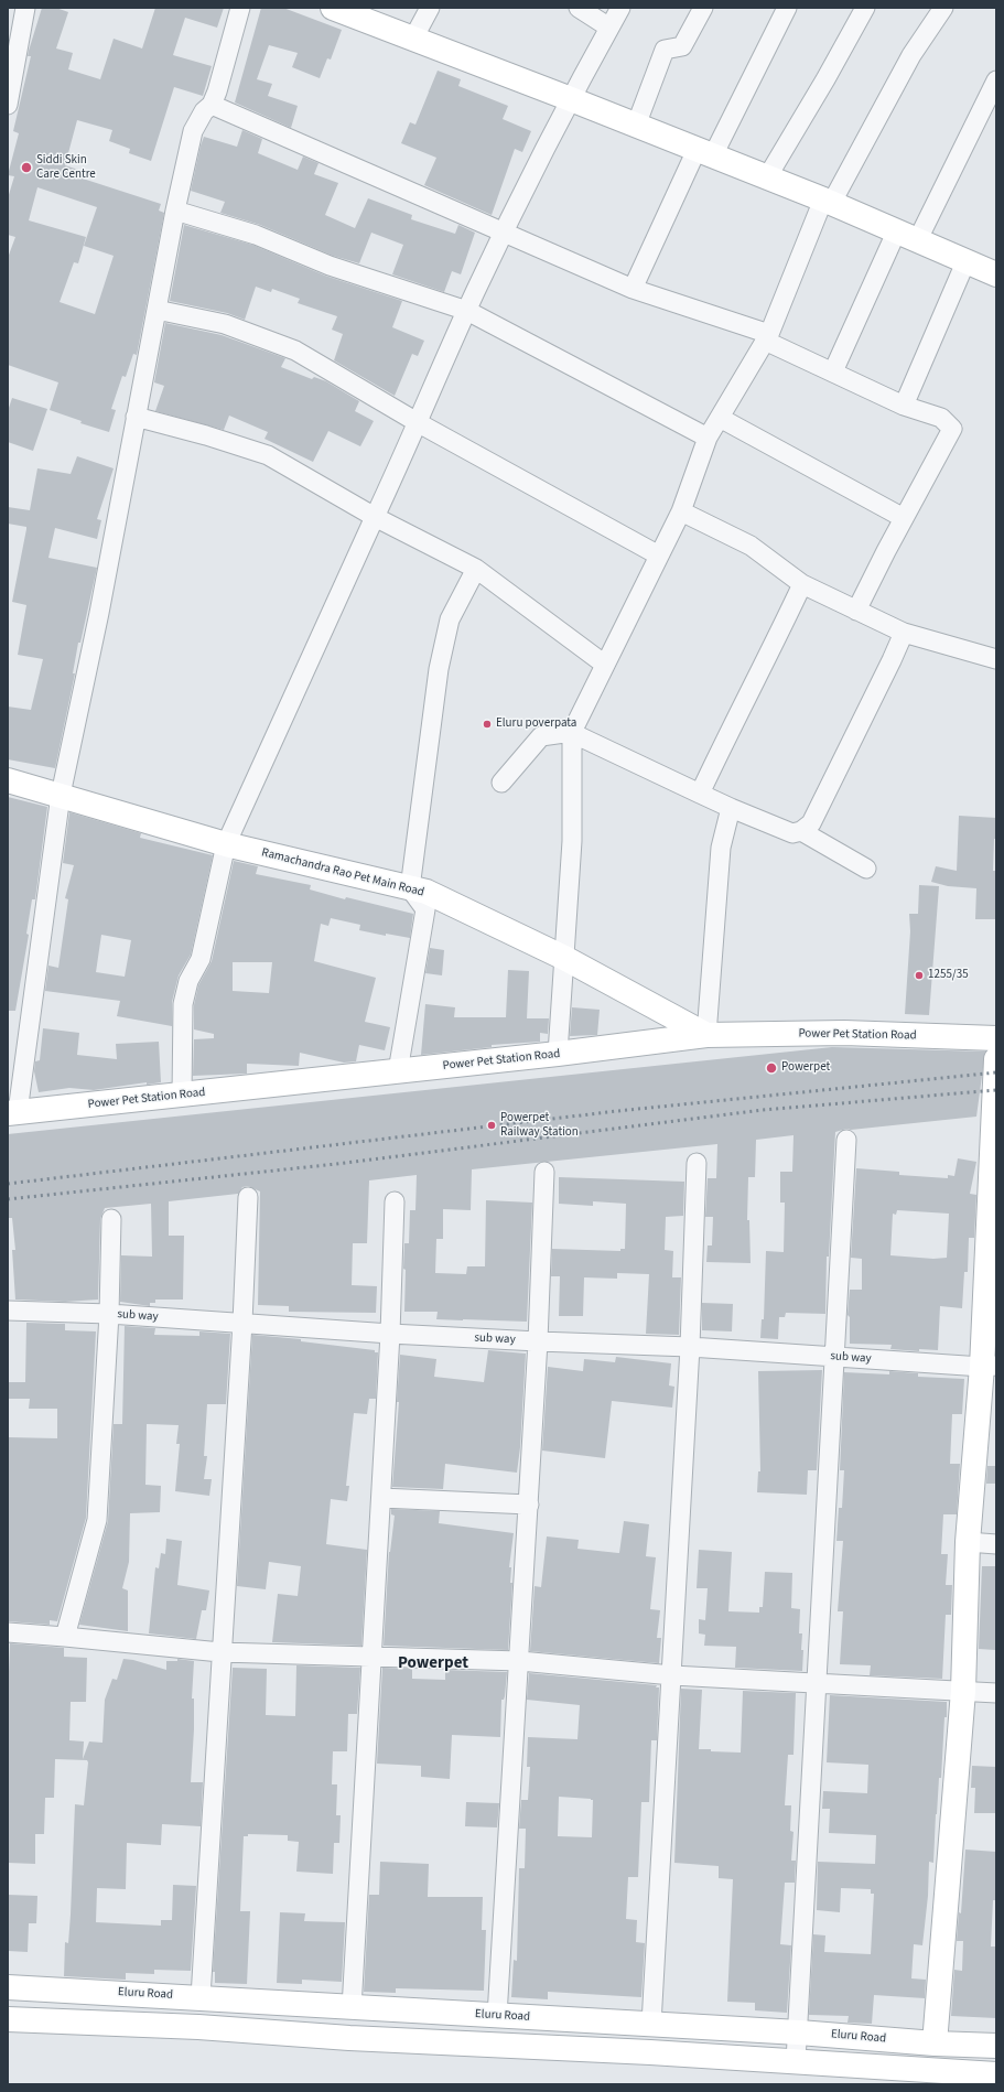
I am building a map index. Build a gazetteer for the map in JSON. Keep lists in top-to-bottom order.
{
  "streets": {
    "street": [
      "Ramachandra Rao Pet Main Road",
      "Power Pet Station Road",
      "sub way",
      "Eluru Road"
    ]
  },
  "crossings": [
    ["Ramachandra Rao Pet Main Road", "Power Pet Station Road"]
  ],
  "districts": ["Powerpet"],
  "places": [
    "Siddi Skin Care Centre",
    "Eluru poverpata",
    "1255/35",
    "Powerpet",
    "Powerpet Railway Station"
  ]
}
